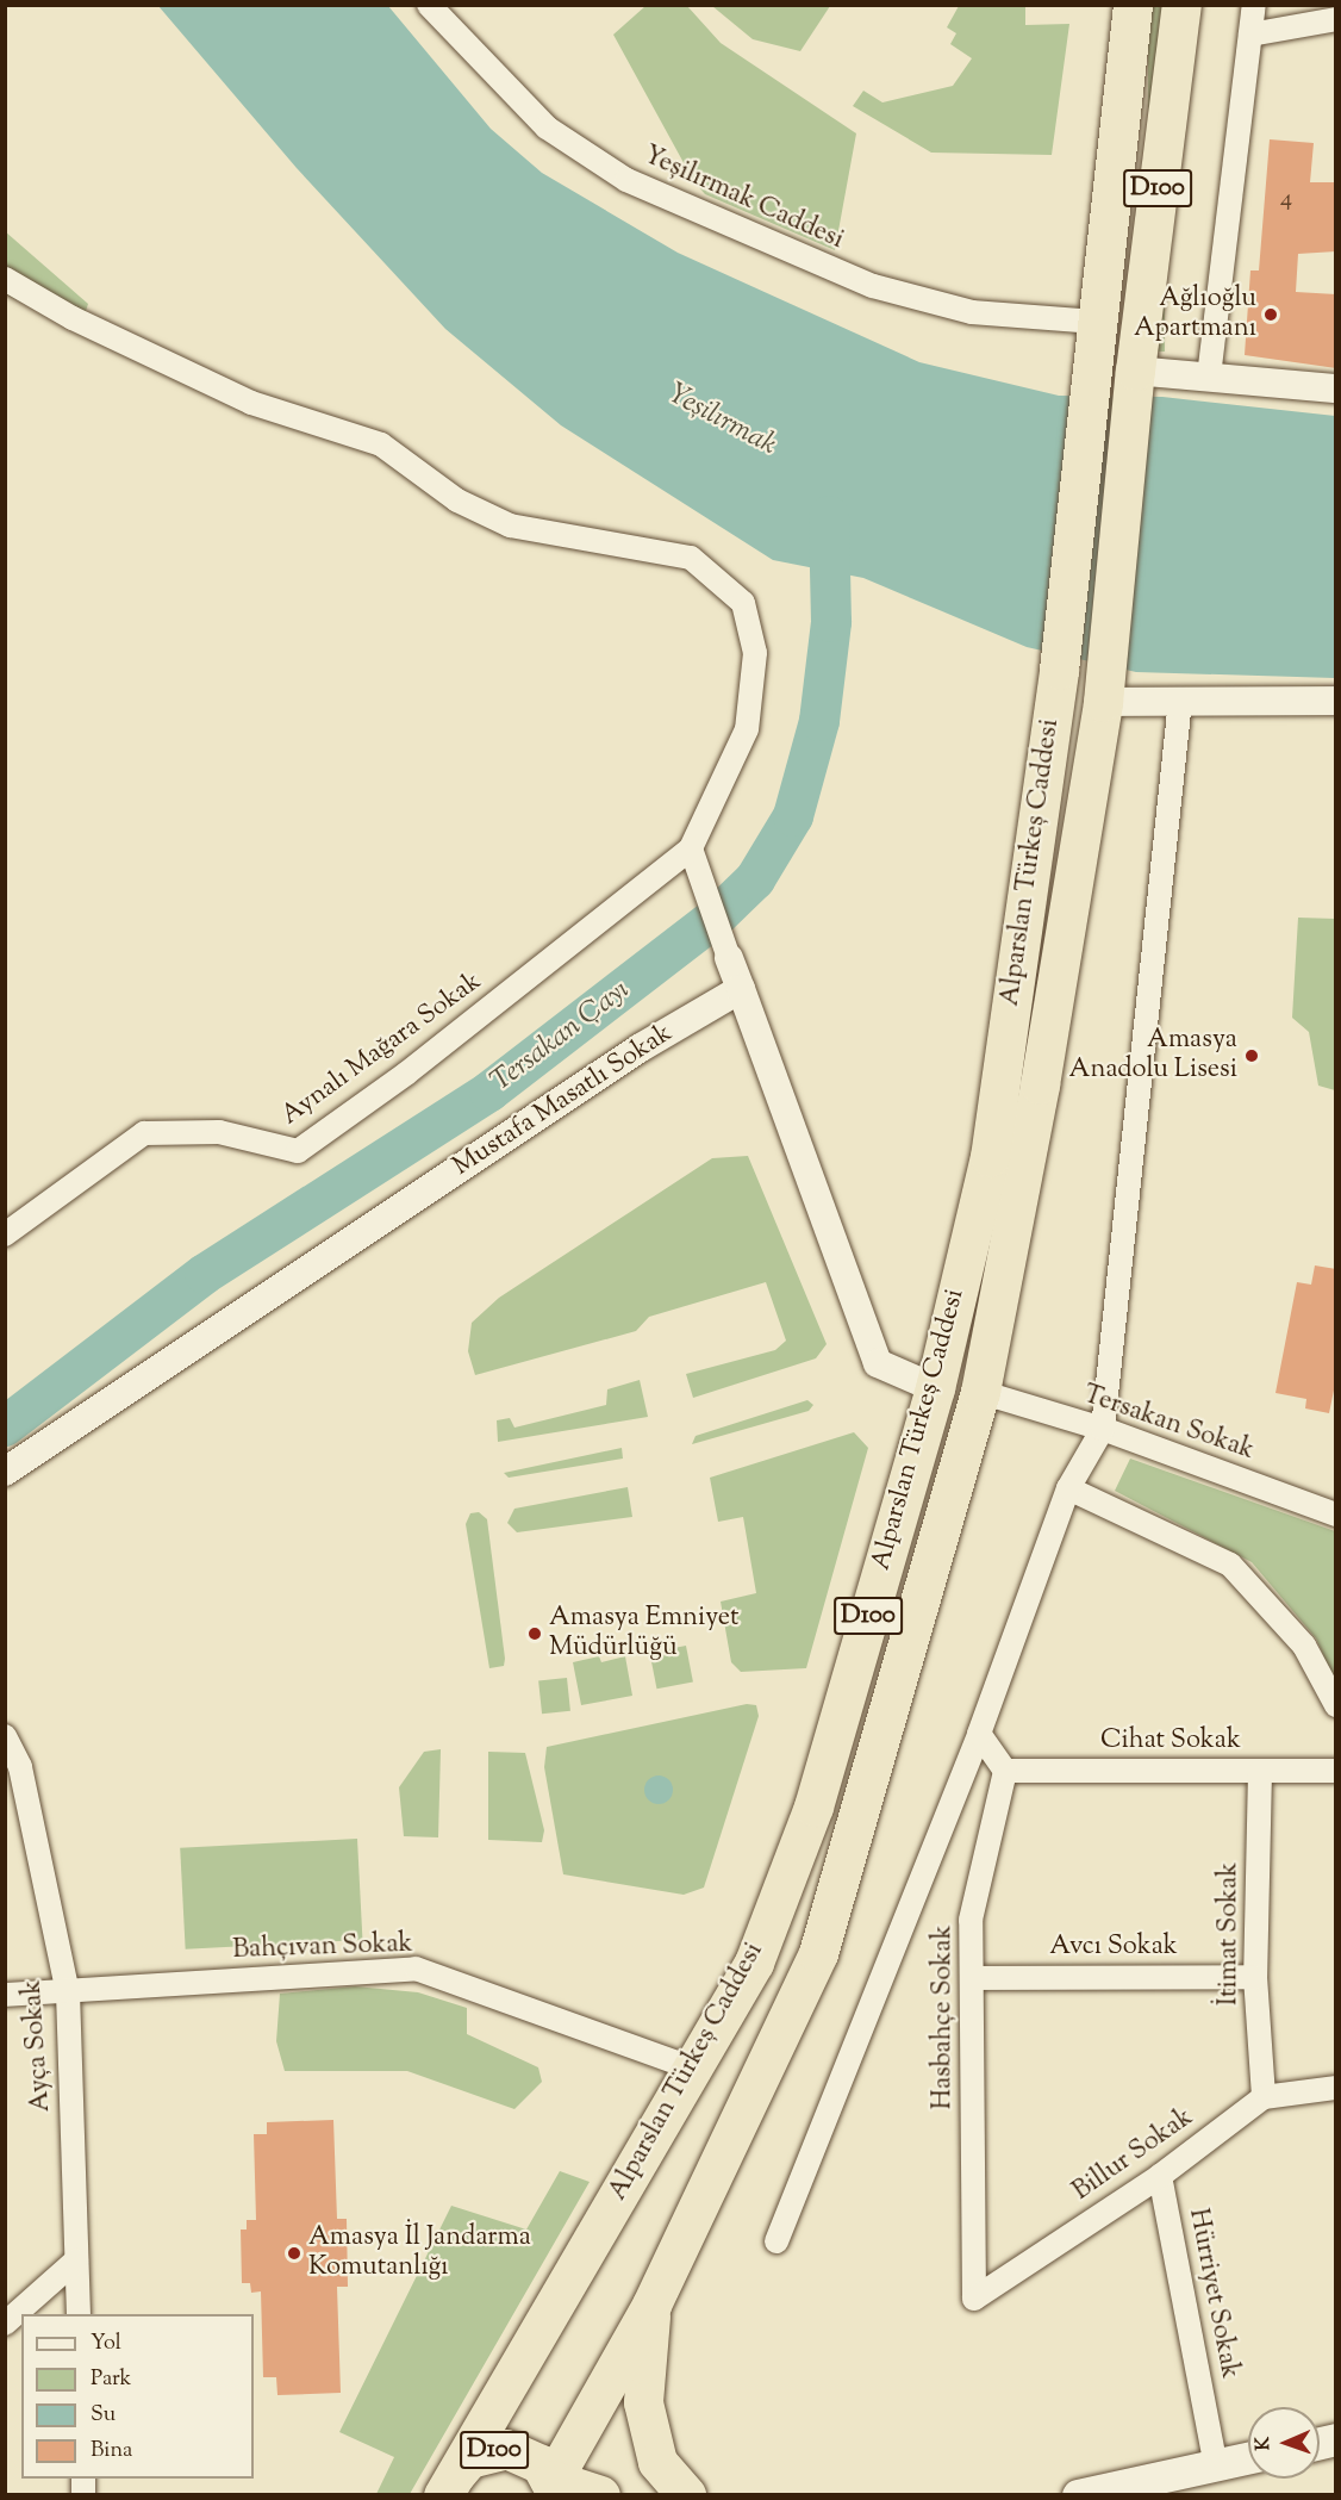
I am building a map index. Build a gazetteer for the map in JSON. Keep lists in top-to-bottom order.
{
  "streets": {
    "highway": ["D100", "Alparslan Türkeş Caddesi"],
    "street": [
      "Yeşilırmak Caddesi",
      "Aynalı Mağara Sokak",
      "Mustafa Masatlı Sokak",
      "Tersakan Sokak",
      "Cihat Sokak",
      "İtimat Sokak",
      "Bahçıvan Sokak",
      "Avcı Sokak",
      "Hasbahçe Sokak",
      "Ayça Sokak",
      "Billur Sokak",
      "Hürriyet Sokak"
    ]
  },
  "crossings": [
    ["D100", "Yeşilırmak Caddesi"],
    ["D100", "Alparslan Türkeş Caddesi"],
    ["Yeşilırmak Caddesi", "Alparslan Türkeş Caddesi"],
    ["Alparslan Türkeş Caddesi", "Tersakan Sokak"],
    ["Alparslan Türkeş Caddesi", "Bahçıvan Sokak"],
    ["Cihat Sokak", "İtimat Sokak"],
    ["Cihat Sokak", "Hasbahçe Sokak"],
    ["İtimat Sokak", "Avcı Sokak"],
    ["İtimat Sokak", "Billur Sokak"],
    ["Bahçıvan Sokak", "Ayça Sokak"],
    ["Avcı Sokak", "Hasbahçe Sokak"],
    ["Hasbahçe Sokak", "Billur Sokak"],
    ["Billur Sokak", "Hürriyet Sokak"]
  ],
  "water": ["Yeşilırmak", "Tersakan Çayı"],
  "places": [
    "Ağlıoğlu Apartmanı",
    "Amasya Anadolu Lisesi",
    "Amasya Emniyet Müdürlüğü",
    "Amasya İl Jandarma Komutanlığı"
  ],
  "house_numbers": ["4"],
  "legend": [
    "Yol",
    "Park",
    "Su",
    "Bina"
  ],
  "north": "left"
}
